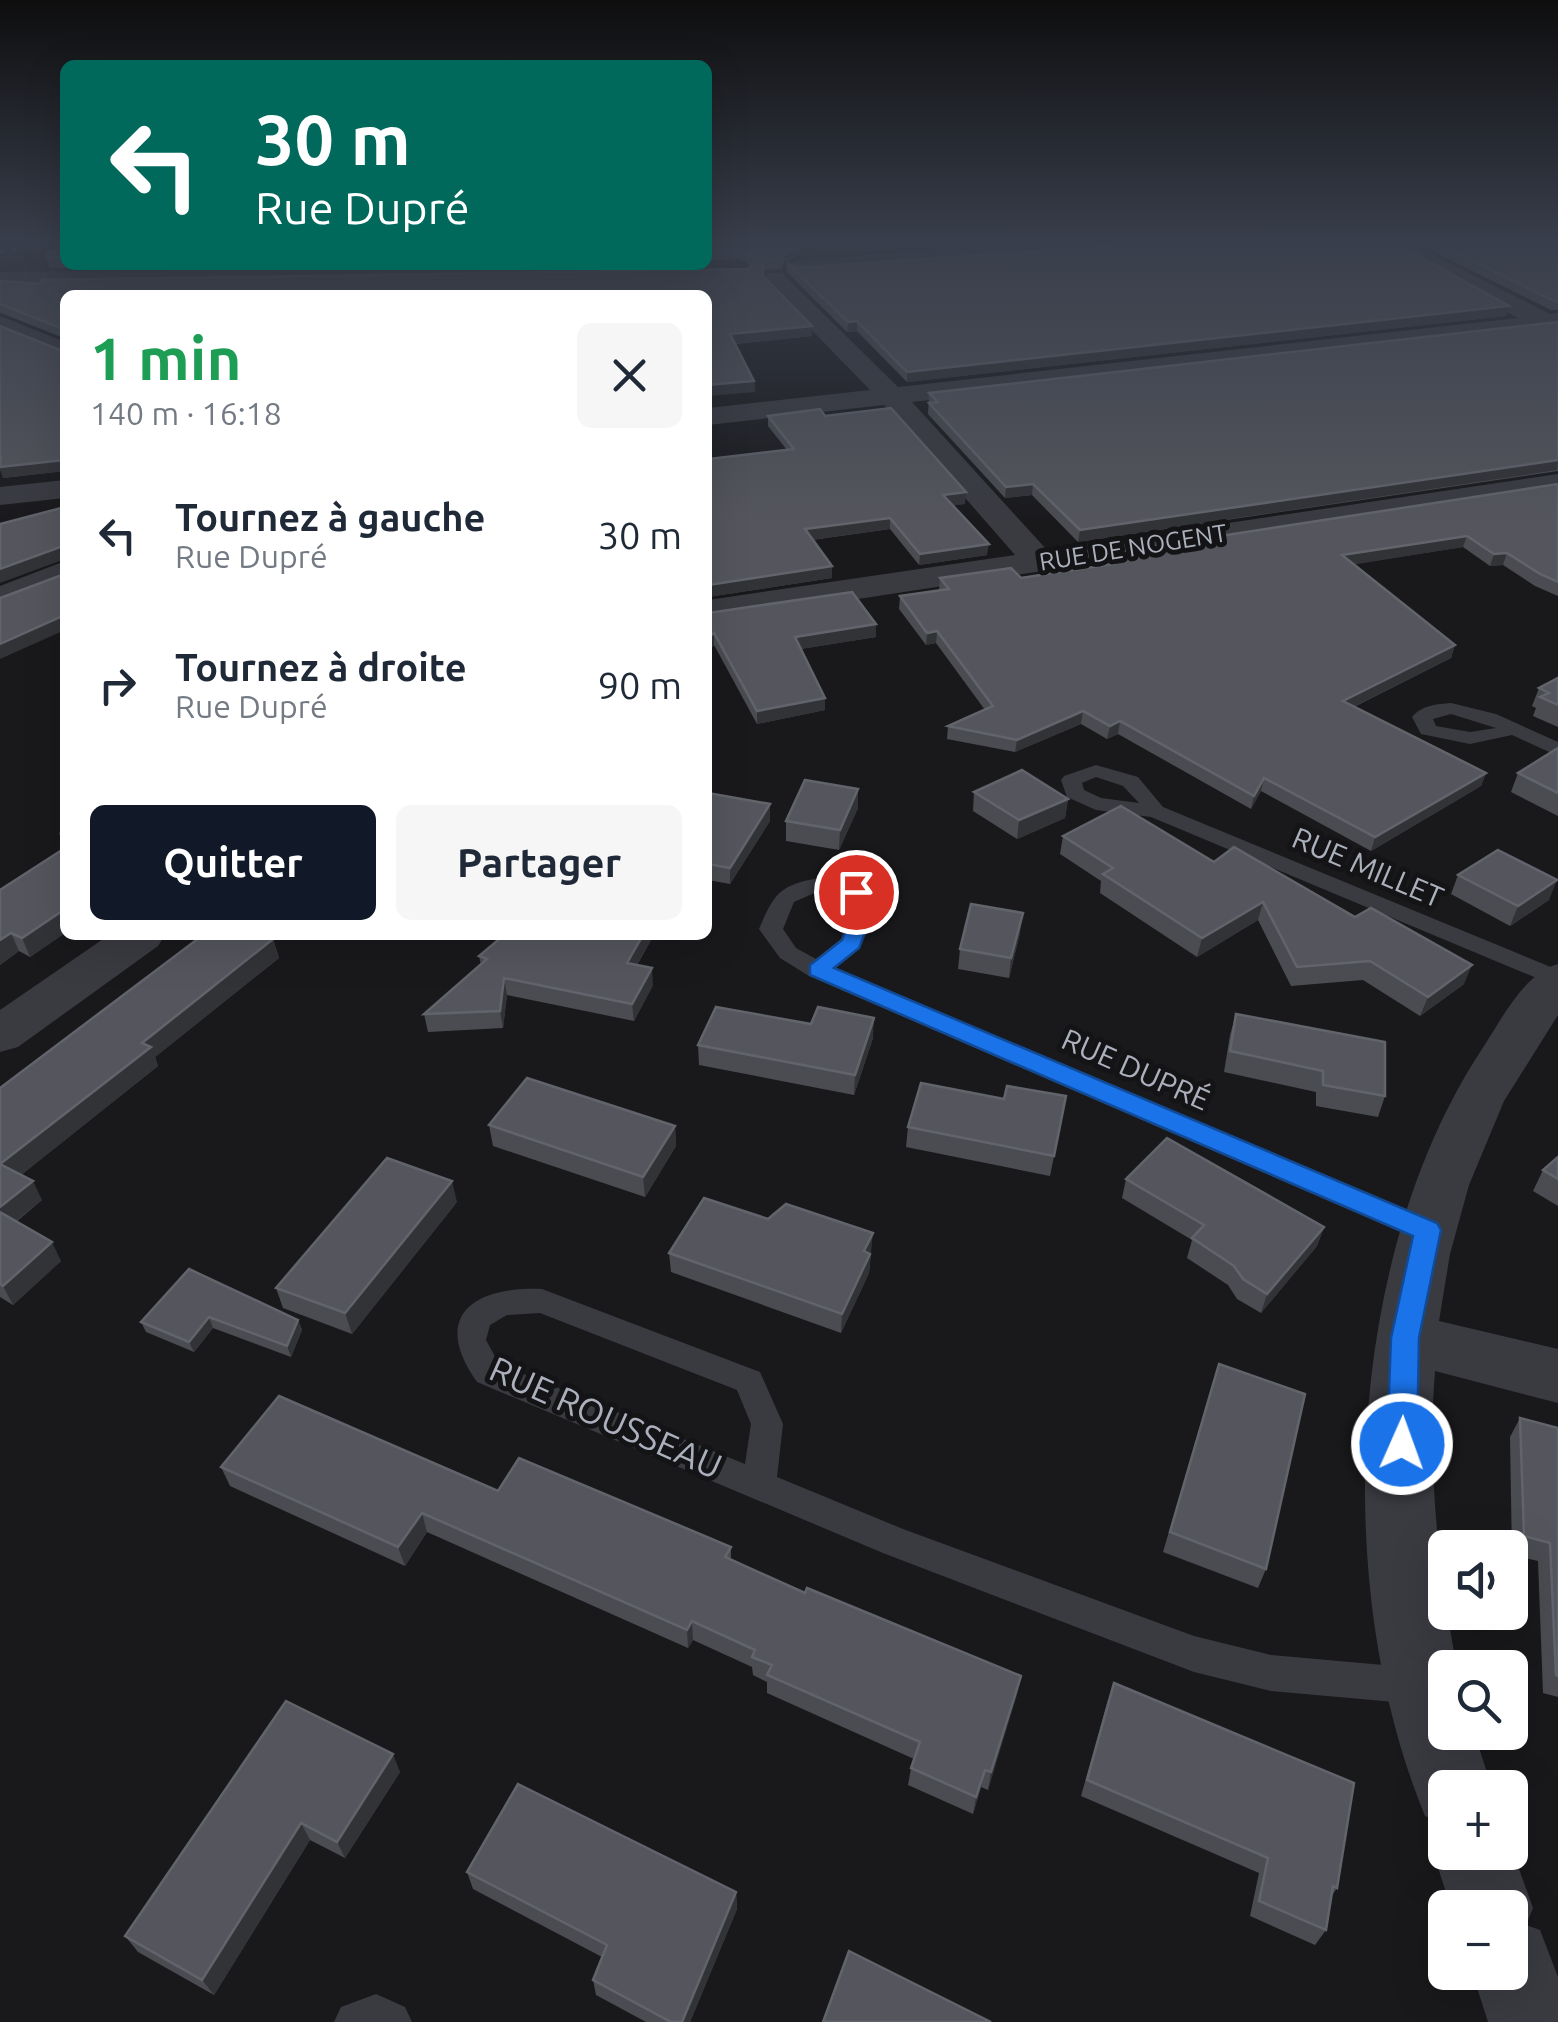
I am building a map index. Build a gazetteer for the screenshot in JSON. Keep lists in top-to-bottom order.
{
  "streets": {
    "street": ["RUE DE NOGENT"],
    "lane": ["RUE MILLET", "RUE DUPRÉ", "RUE ROUSSEAU"]
  },
  "page": {
    "turn": ["30 m", "Rue Dupré"],
    "heading": ["1 min", "140 m · 16:18"],
    "list": [
      {
        "name": "Tournez à gauche",
        "note": "Rue Dupré",
        "value": "30 m"
      },
      {
        "name": "Tournez à droite",
        "note": "Rue Dupré",
        "value": "90 m"
      }
    ],
    "buttons": ["Quitter", "Partager"],
    "map_buttons": ["+", "−"]
  }
}
